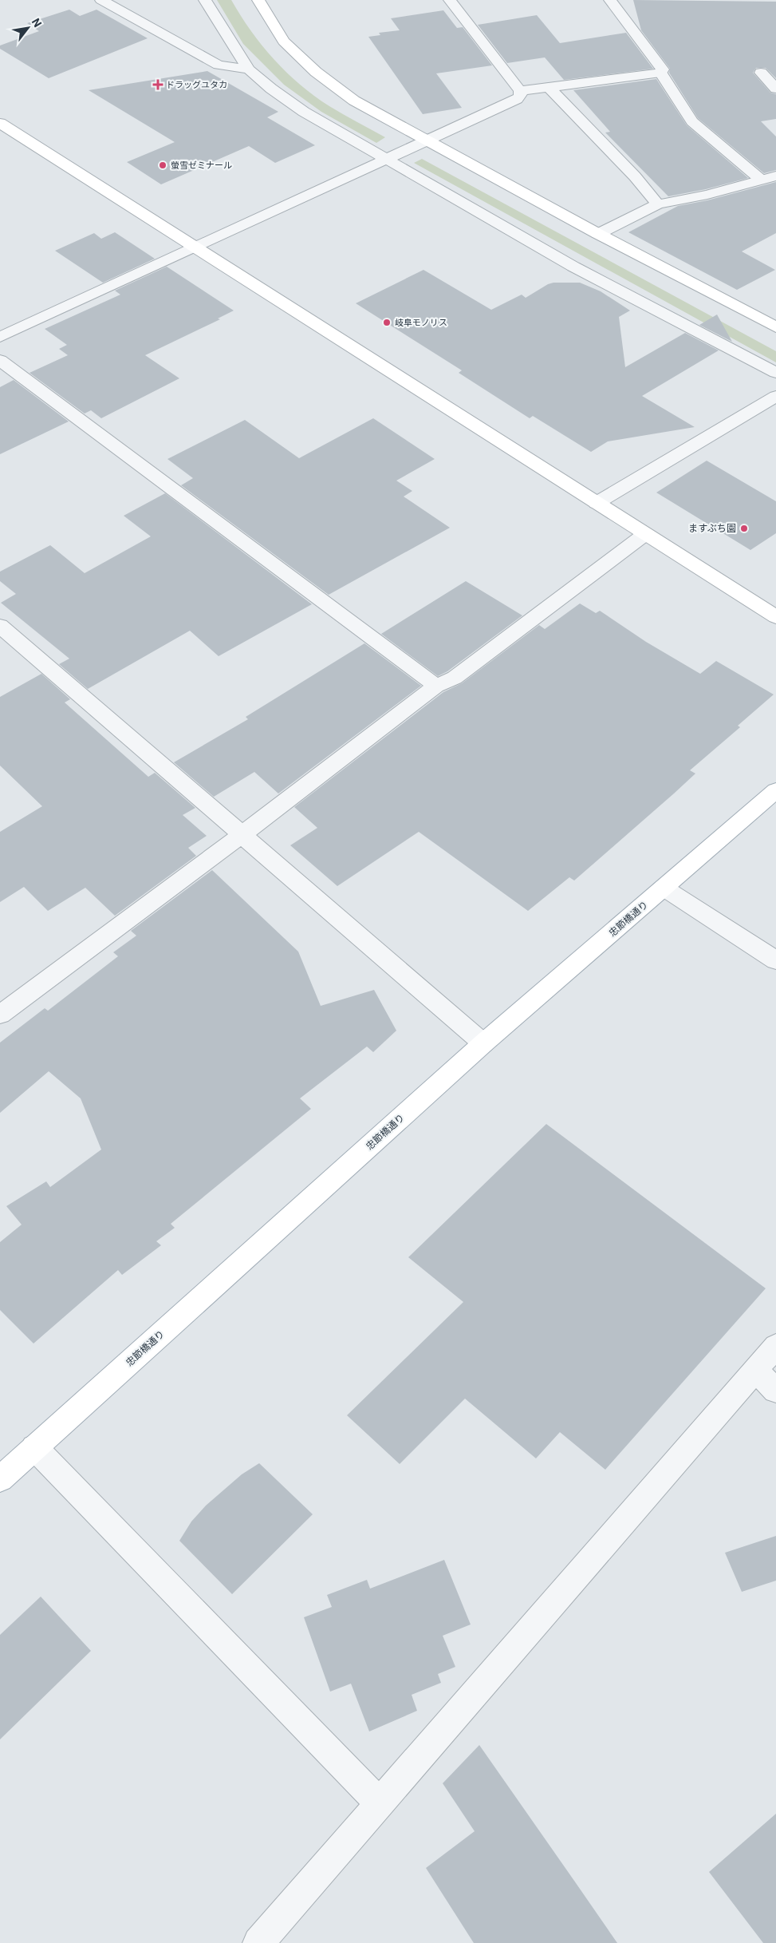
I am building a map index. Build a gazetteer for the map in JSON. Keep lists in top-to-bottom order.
{
  "streets": {
    "street": ["忠節橋通り"]
  },
  "places": {
    "health": ["ドラッグユタカ"],
    "other": ["螢雪ゼミナール", "岐阜モノリス", "ますぶち園"]
  },
  "north": "top right"
}
